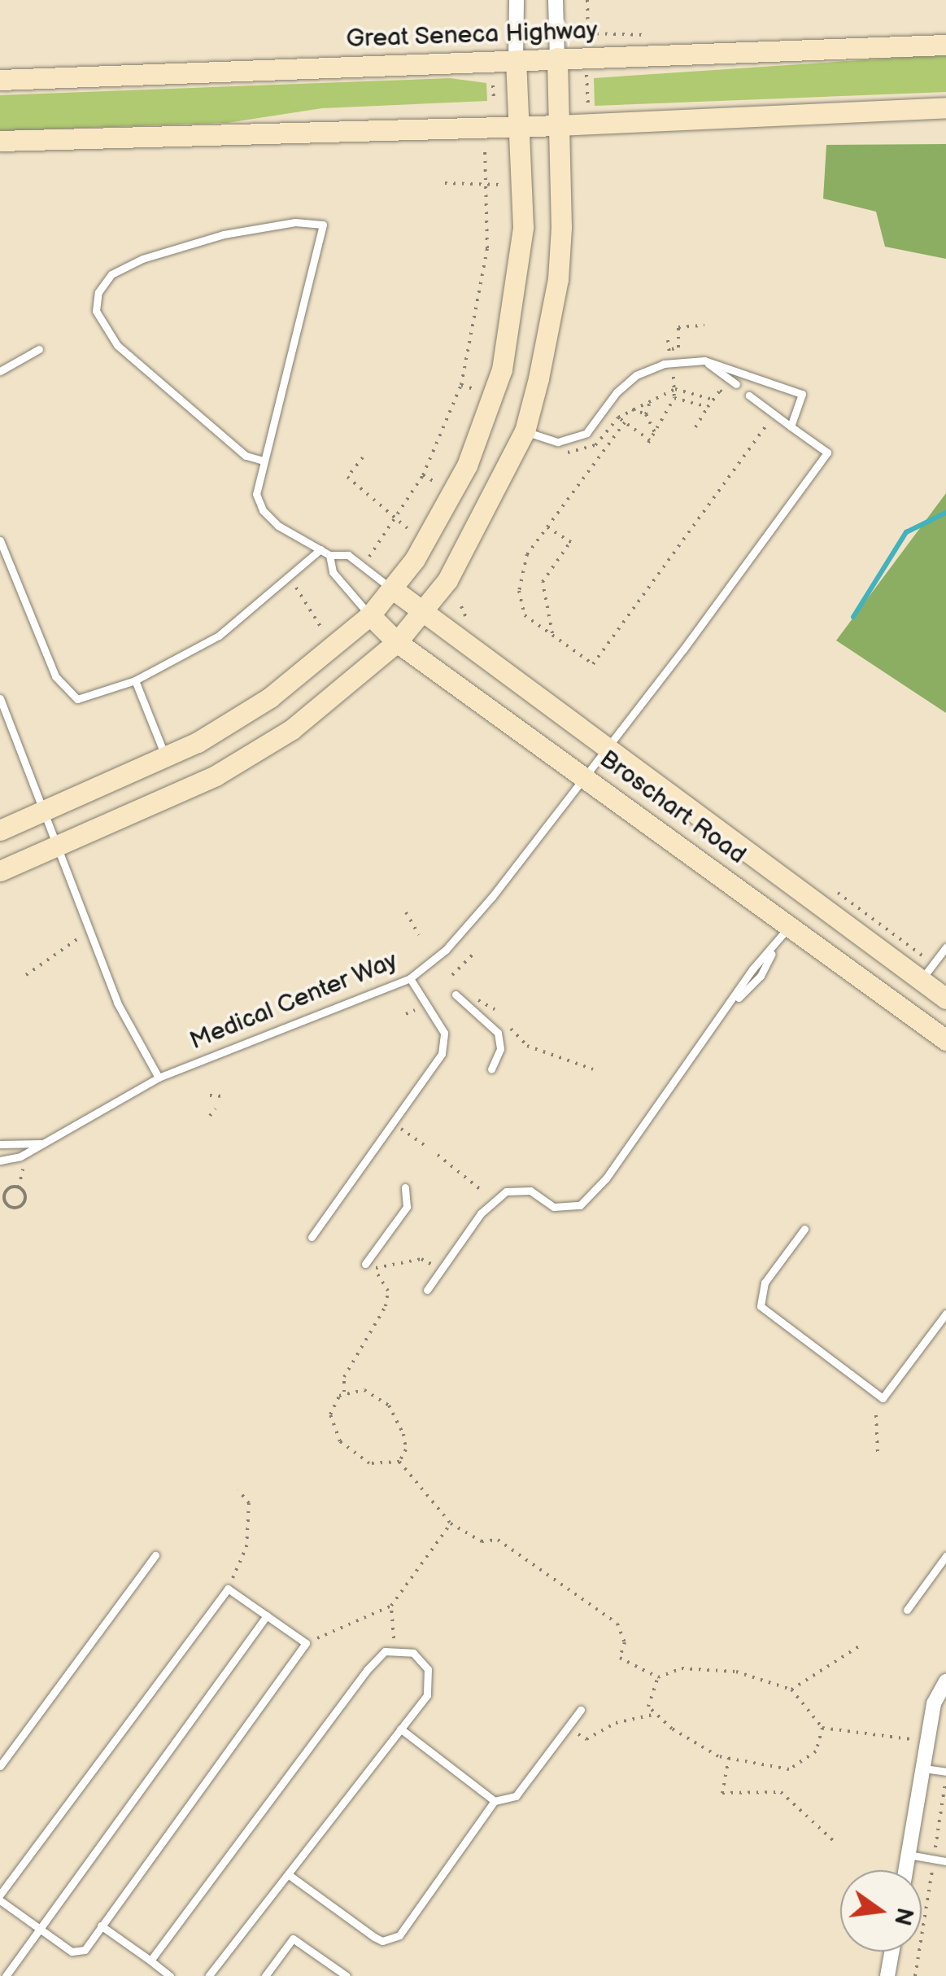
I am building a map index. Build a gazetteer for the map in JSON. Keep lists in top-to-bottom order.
{
  "streets": {
    "street": ["Great Seneca Highway", "Broschart Road"],
    "lane": ["Medical Center Way"]
  },
  "crossings": [
    ["Broschart Road", "Medical Center Way"]
  ],
  "north": "right"
}
